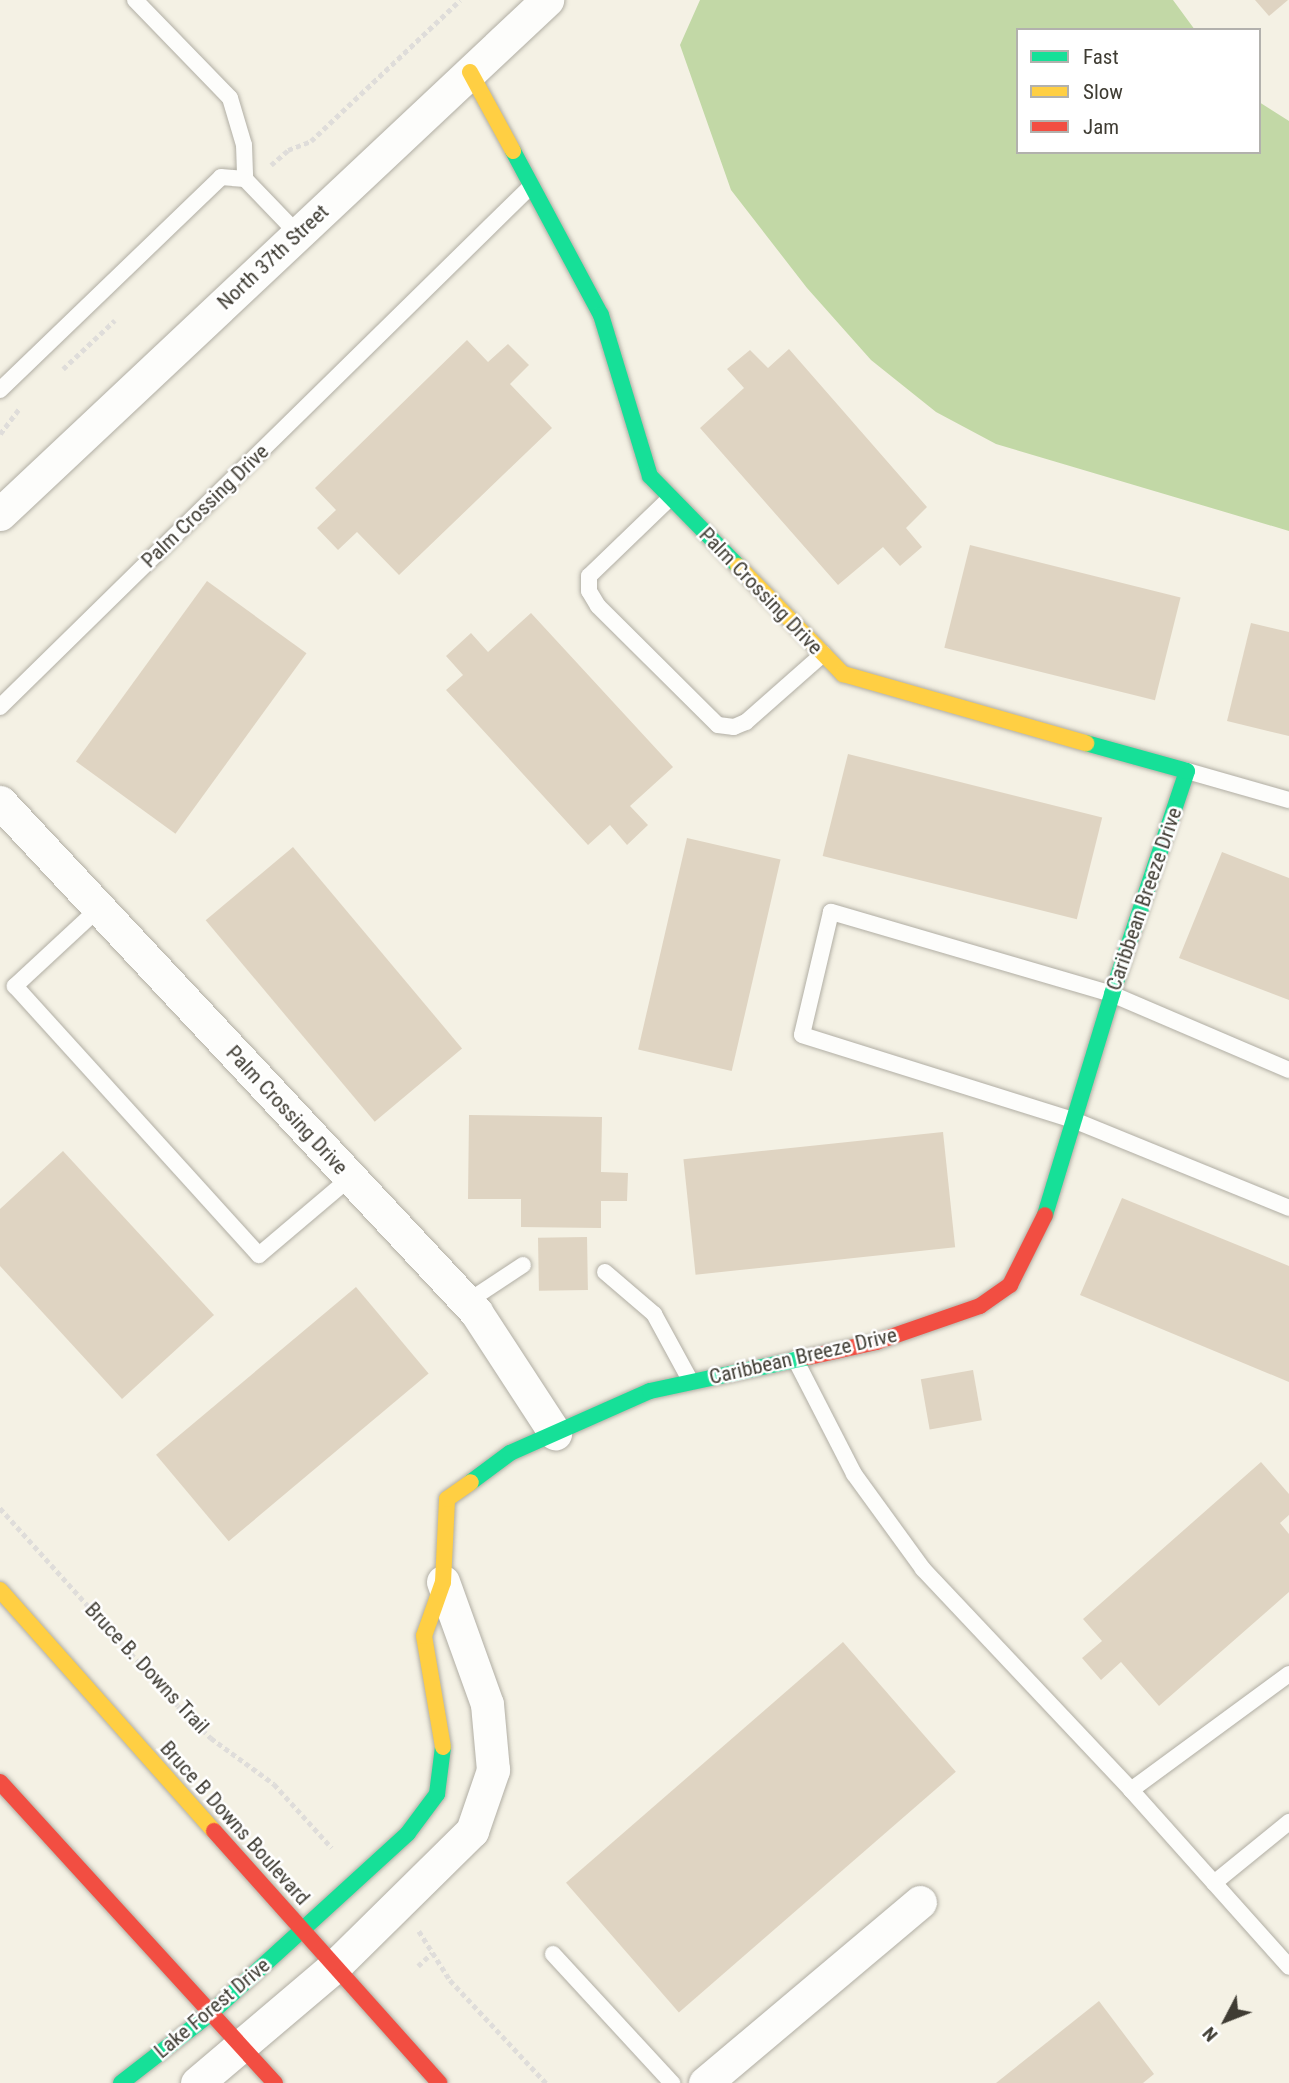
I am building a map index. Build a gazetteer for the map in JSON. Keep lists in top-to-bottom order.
{
  "streets": {
    "street": [
      "North 37th Street",
      "Palm Crossing Drive",
      "Caribbean Breeze Drive",
      "Bruce B Downs Boulevard",
      "Lake Forest Drive"
    ],
    "path": ["Bruce B. Downs Trail"]
  },
  "crossings": [
    ["North 37th Street", "Palm Crossing Drive"],
    ["Palm Crossing Drive", "Caribbean Breeze Drive"],
    ["Caribbean Breeze Drive", "Bruce B Downs Boulevard"],
    ["Caribbean Breeze Drive", "Lake Forest Drive"],
    ["Bruce B Downs Boulevard", "Lake Forest Drive"]
  ],
  "legend": ["Fast", "Slow", "Jam"],
  "north": "bottom left"
}
